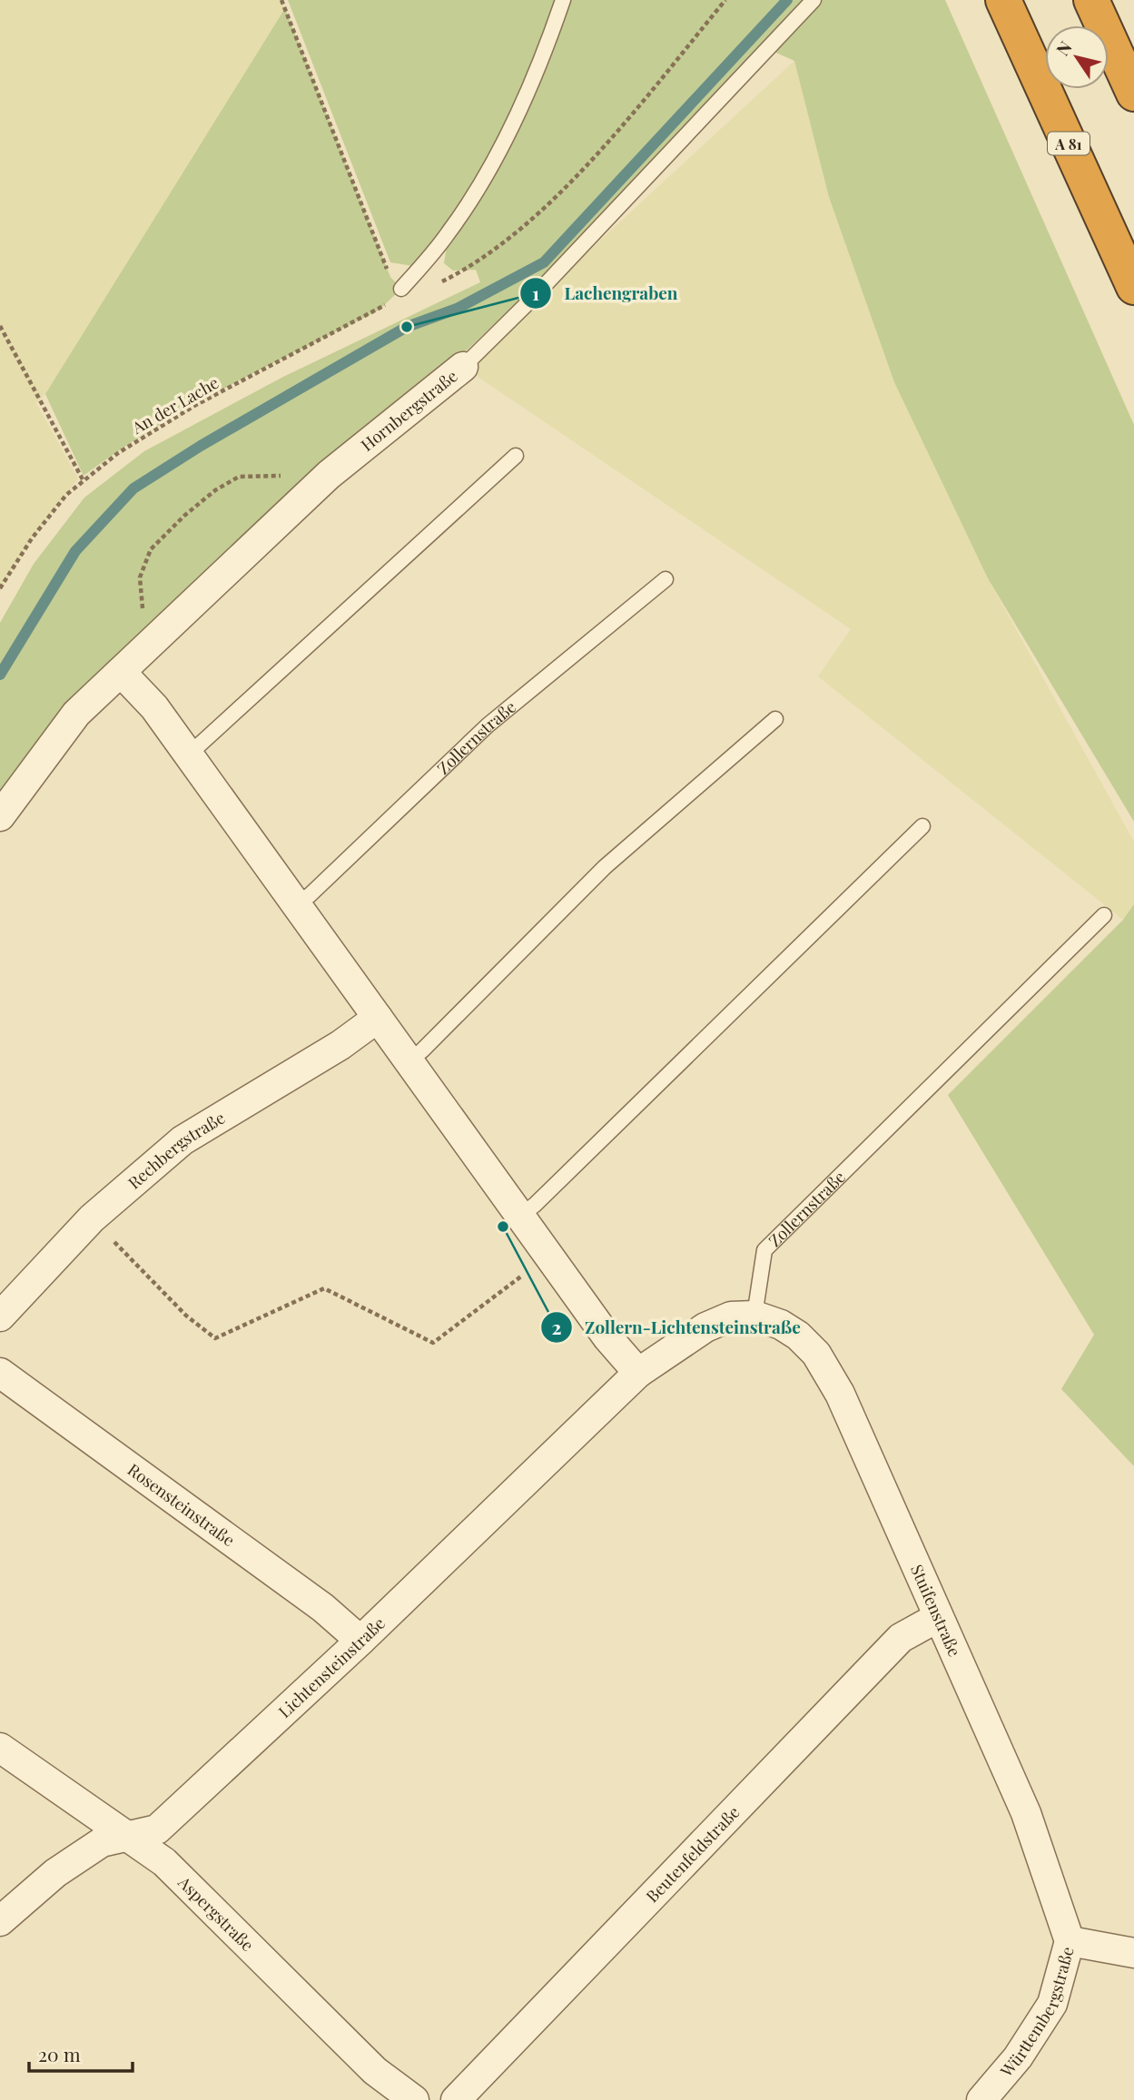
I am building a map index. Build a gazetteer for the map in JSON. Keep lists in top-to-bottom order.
{
  "streets": {
    "highway": ["A 81"],
    "street": [
      "Hornbergstraße",
      "Rechbergstraße",
      "Rosensteinstraße",
      "Stuifenstraße",
      "Lichtensteinstraße",
      "Beutenfeldstraße",
      "Aspergstraße",
      "Württembergstraße"
    ],
    "lane": ["Zollernstraße"],
    "path": ["An der Lache"]
  },
  "crossings": [
    ["Zollernstraße", "Stuifenstraße"],
    ["Rosensteinstraße", "Lichtensteinstraße"],
    ["Stuifenstraße", "Beutenfeldstraße"],
    ["Stuifenstraße", "Württembergstraße"],
    ["Lichtensteinstraße", "Aspergstraße"]
  ],
  "places": ["Lachengraben", "Zollern-Lichtensteinstraße"],
  "scale_bar": "20 m",
  "north": "top left"
}
